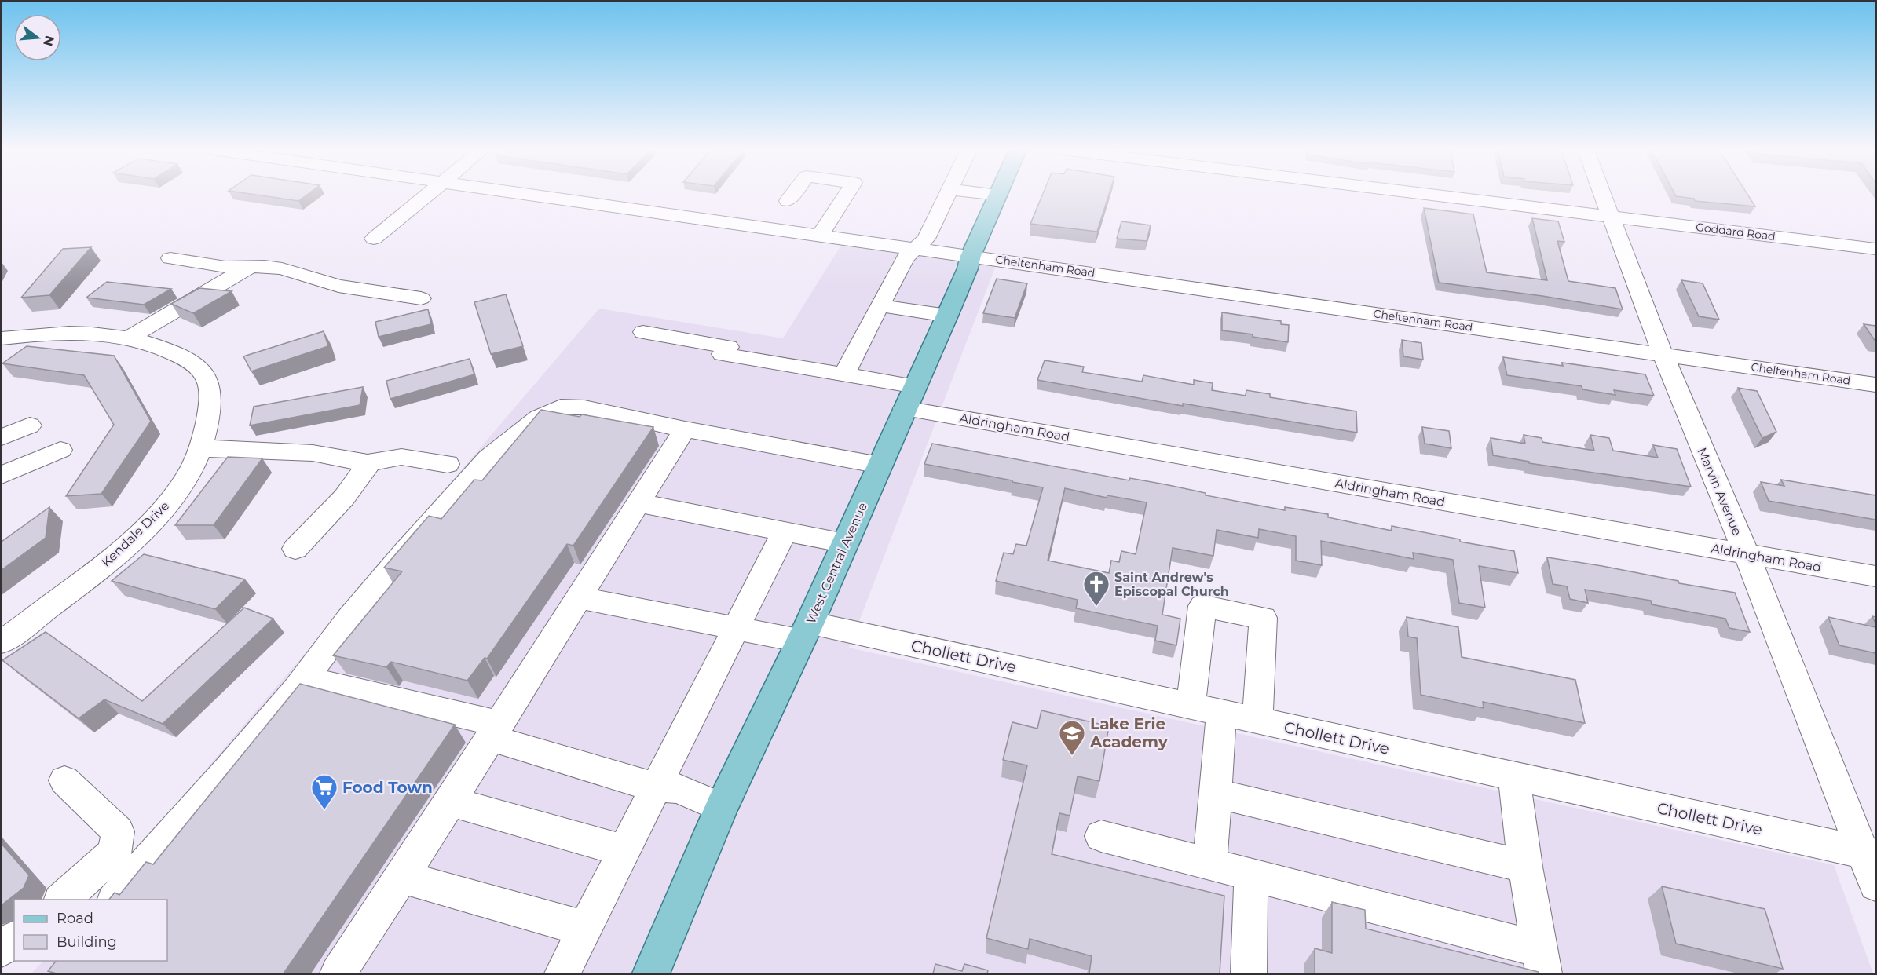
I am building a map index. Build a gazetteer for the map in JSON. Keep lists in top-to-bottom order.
{
  "streets": {
    "main road": ["West Central Avenue"],
    "street": [
      "Goddard Road",
      "Cheltenham Road",
      "Aldringham Road",
      "Marvin Avenue",
      "Kendale Drive",
      "Chollett Drive"
    ]
  },
  "crossings": [
    ["Goddard Road", "Marvin Avenue"],
    ["Cheltenham Road", "Marvin Avenue"],
    ["Cheltenham Road", "West Central Avenue"],
    ["Aldringham Road", "Marvin Avenue"],
    ["Aldringham Road", "West Central Avenue"],
    ["Marvin Avenue", "Chollett Drive"],
    ["West Central Avenue", "Chollett Drive"]
  ],
  "places": {
    "church": ["Saint Andrew's Episcopal Church"],
    "school or university": ["Lake Erie Academy"],
    "supermarket": ["Food Town"]
  },
  "legend": ["Road", "Building"],
  "north": "right"
}
